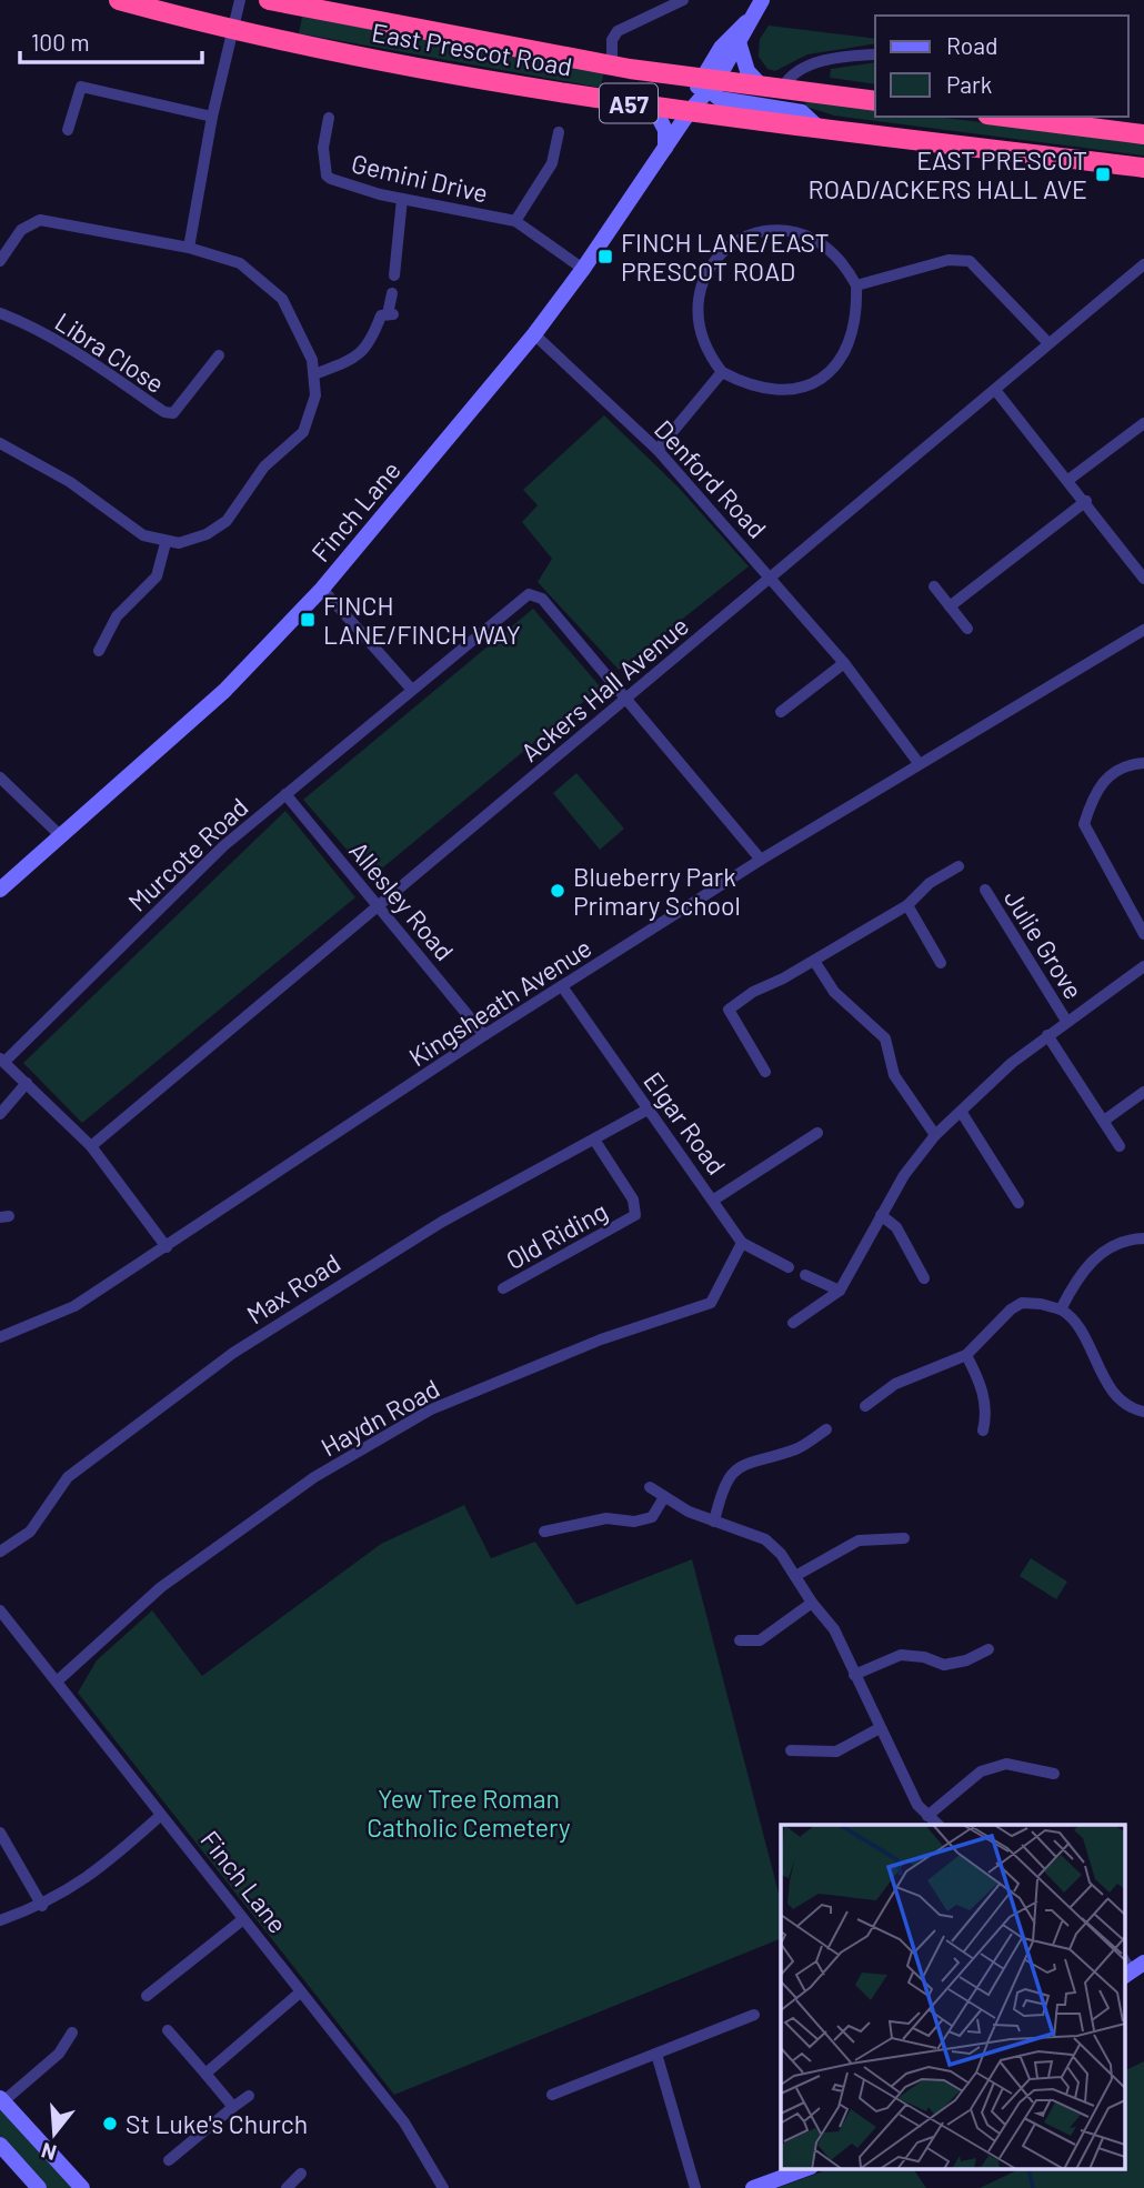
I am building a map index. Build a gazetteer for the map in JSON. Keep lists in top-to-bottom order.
{
  "streets": {
    "highway": ["East Prescot Road", "A57"],
    "street": [
      "Gemini Drive",
      "Libra Close",
      "Denford Road",
      "Finch Lane",
      "Ackers Hall Avenue",
      "Murcote Road",
      "Allesley Road",
      "Julie Grove",
      "Kingsheath Avenue",
      "Elgar Road",
      "Old Riding",
      "Max Road",
      "Haydn Road"
    ]
  },
  "crossings": [
    ["East Prescot Road", "Finch Lane"],
    ["Gemini Drive", "Finch Lane"],
    ["Denford Road", "Finch Lane"],
    ["Denford Road", "Ackers Hall Avenue"],
    ["Denford Road", "Kingsheath Avenue"],
    ["Finch Lane", "Haydn Road"],
    ["Ackers Hall Avenue", "Murcote Road"],
    ["Ackers Hall Avenue", "Allesley Road"],
    ["Murcote Road", "Allesley Road"],
    ["Allesley Road", "Kingsheath Avenue"],
    ["Kingsheath Avenue", "Elgar Road"],
    ["Elgar Road", "Max Road"],
    ["Elgar Road", "Haydn Road"],
    ["Old Riding", "Max Road"]
  ],
  "parks": ["Yew Tree Roman Catholic Cemetery"],
  "places": {
    "transit": ["EAST PRESCOT ROAD/ACKERS HALL AVE", "FINCH LANE/EAST PRESCOT ROAD", "FINCH LANE/FINCH WAY"],
    "other": ["Blueberry Park Primary School", "St Luke's Church"]
  },
  "legend": ["Road", "Park"],
  "scale_bar": "100 m",
  "north": "bottom"
}
